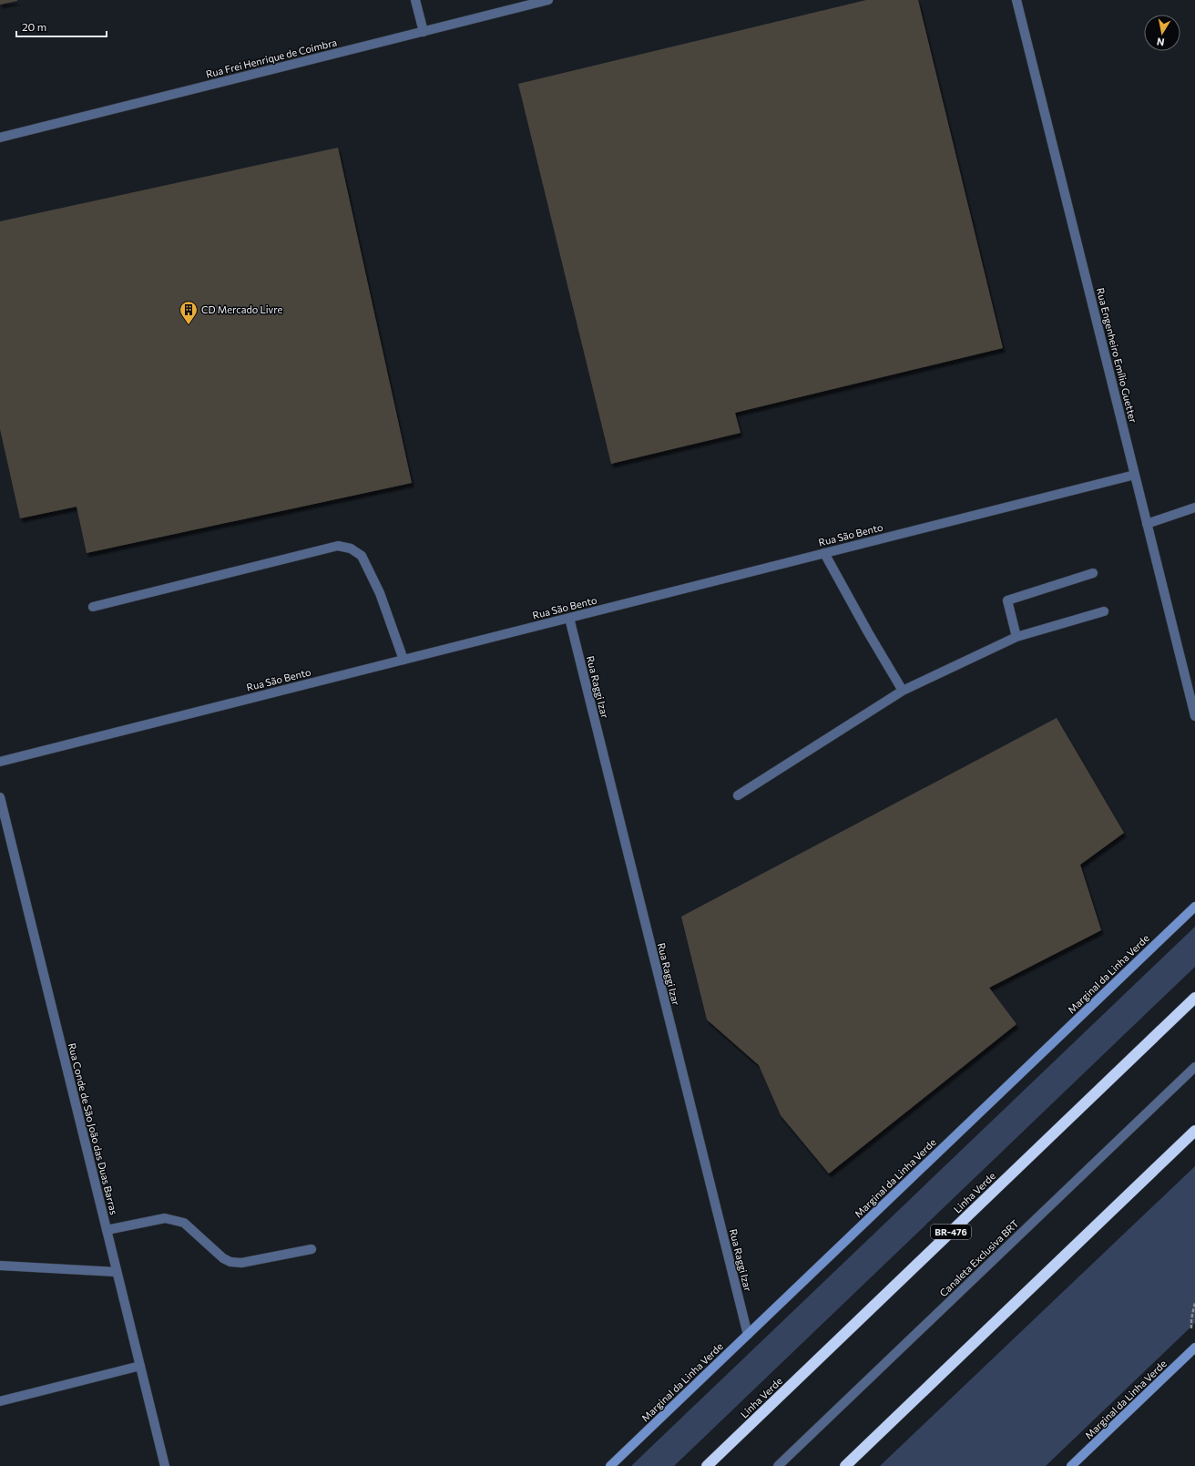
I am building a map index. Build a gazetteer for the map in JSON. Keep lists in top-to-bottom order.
{
  "streets": {
    "highway": ["Linha Verde", "BR-476"],
    "main road": ["Marginal da Linha Verde"],
    "street": [
      "Rua Frei Henrique de Coimbra",
      "Rua Engenheiro Emílio Guetter",
      "Rua São Bento",
      "Rua Raggi Izar",
      "Rua Conde de São João das Duas Barras",
      "Canaleta Exclusiva BRT"
    ]
  },
  "crossings": [
    ["Rua Engenheiro Emílio Guetter", "Rua São Bento"],
    ["Rua São Bento", "Rua Raggi Izar"],
    ["Rua Raggi Izar", "Marginal da Linha Verde"]
  ],
  "places": {
    "building": ["CD Mercado Livre"]
  },
  "scale_bar": "20 m",
  "north": "bottom"
}
